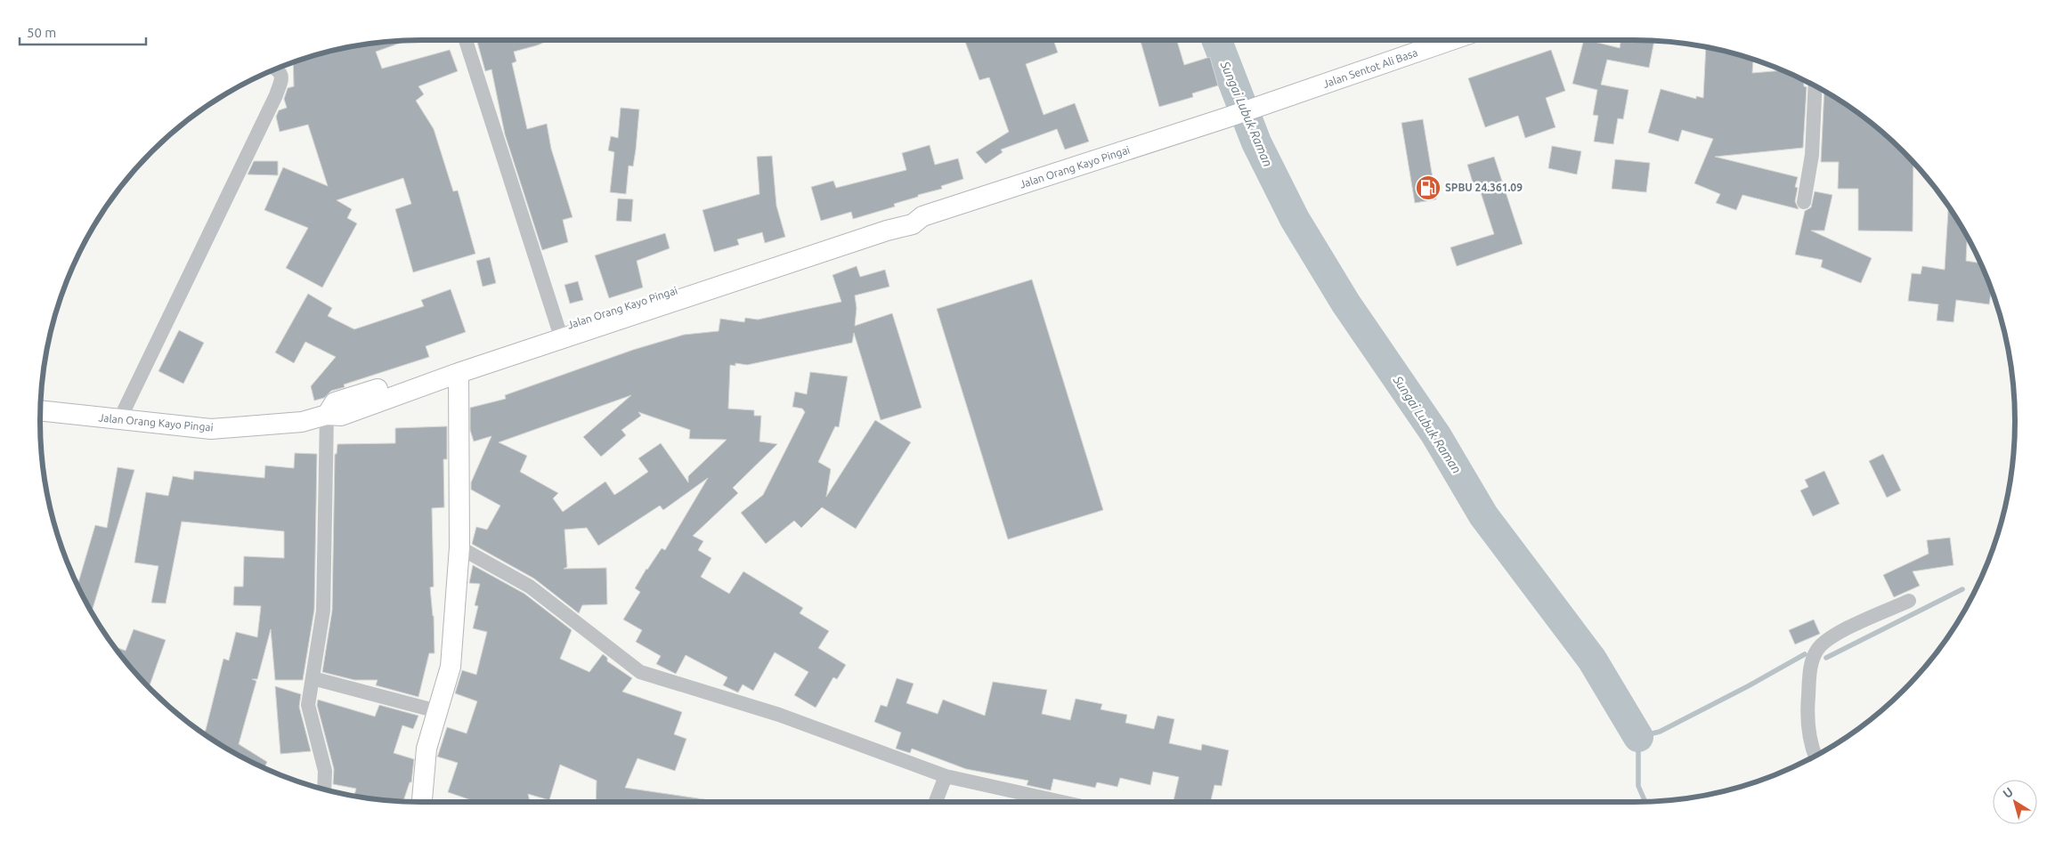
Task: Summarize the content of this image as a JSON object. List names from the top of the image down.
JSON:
{
  "streets": {
    "main road": ["Jalan Sentot Ali Basa", "Jalan Orang Kayo Pingai"]
  },
  "crossings": [
    ["Jalan Sentot Ali Basa", "Jalan Orang Kayo Pingai"]
  ],
  "water": ["Sungai Lubuk Raman"],
  "places": {
    "fuel station": ["SPBU 24.361.09"]
  },
  "scale_bar": "50 m",
  "north": "top left"
}
